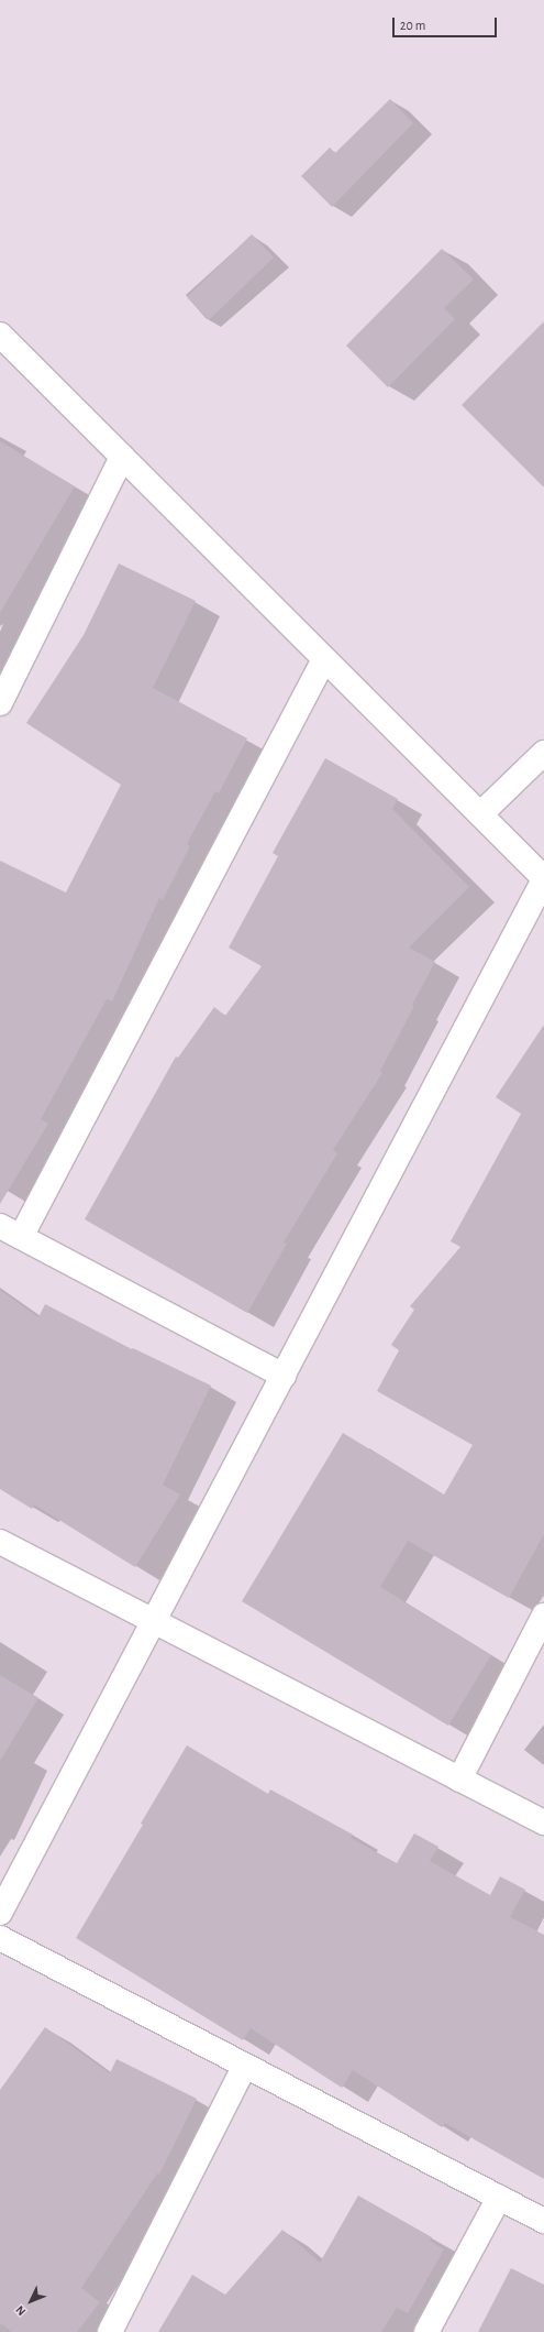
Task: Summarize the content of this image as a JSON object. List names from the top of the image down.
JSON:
{
  "scale_bar": "20 m",
  "north": "bottom left"
}
